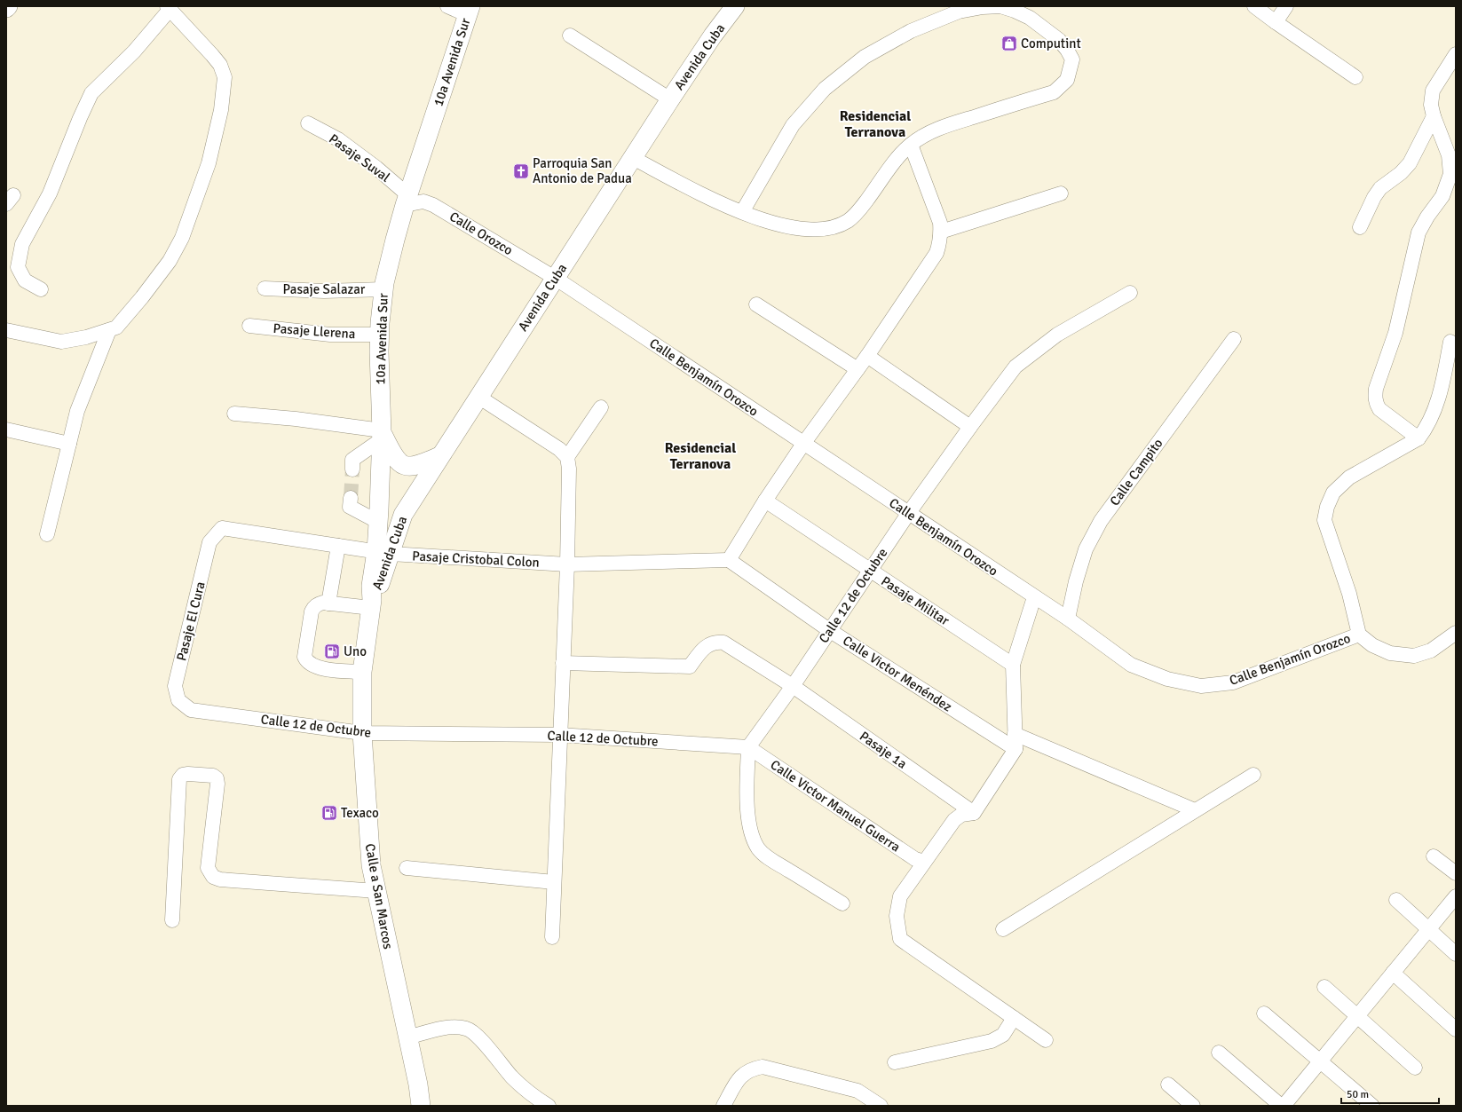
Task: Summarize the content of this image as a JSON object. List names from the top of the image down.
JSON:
{
  "streets": {
    "main road": ["Avenida Cuba", "10a Avenida Sur", "Calle a San Marcos"],
    "street": [
      "Pasaje Suval",
      "Calle Orozco",
      "Pasaje Salazar",
      "Pasaje Llerena",
      "Calle Benjamín Orozco",
      "Calle Campito",
      "Pasaje Cristobal Colon",
      "Calle 12 de Octubre",
      "Pasaje Militar",
      "Pasaje El Cura",
      "Calle Victor Menéndez",
      "Pasaje 1a",
      "Calle Victor Manuel Guerra"
    ]
  },
  "crossings": [
    ["Avenida Cuba", "10a Avenida Sur"],
    ["Avenida Cuba", "Calle Orozco"],
    ["Avenida Cuba", "Calle Benjamín Orozco"],
    ["Avenida Cuba", "Pasaje Cristobal Colon"],
    ["Avenida Cuba", "Calle a San Marcos"],
    ["10a Avenida Sur", "Pasaje Suval"],
    ["10a Avenida Sur", "Calle Orozco"],
    ["10a Avenida Sur", "Pasaje Salazar"],
    ["10a Avenida Sur", "Pasaje Llerena"],
    ["10a Avenida Sur", "Pasaje Cristobal Colon"],
    ["Pasaje Suval", "Calle Orozco"],
    ["Calle Orozco", "Calle Benjamín Orozco"],
    ["Calle Benjamín Orozco", "Calle Campito"],
    ["Calle Benjamín Orozco", "Calle 12 de Octubre"],
    ["Pasaje Cristobal Colon", "Pasaje El Cura"],
    ["Pasaje Cristobal Colon", "Calle Victor Menéndez"],
    ["Calle 12 de Octubre", "Pasaje Militar"],
    ["Calle 12 de Octubre", "Pasaje El Cura"],
    ["Calle 12 de Octubre", "Calle Victor Menéndez"],
    ["Calle 12 de Octubre", "Pasaje 1a"],
    ["Calle 12 de Octubre", "Calle Victor Manuel Guerra"],
    ["Calle 12 de Octubre", "Calle a San Marcos"]
  ],
  "districts": ["Residencial Terranova", "Residencial Terranova"],
  "places": {
    "shop": ["Computint"],
    "church": ["Parroquia San Antonio de Padua"],
    "fuel station": ["Uno", "Texaco"]
  },
  "scale_bar": "50 m"
}
